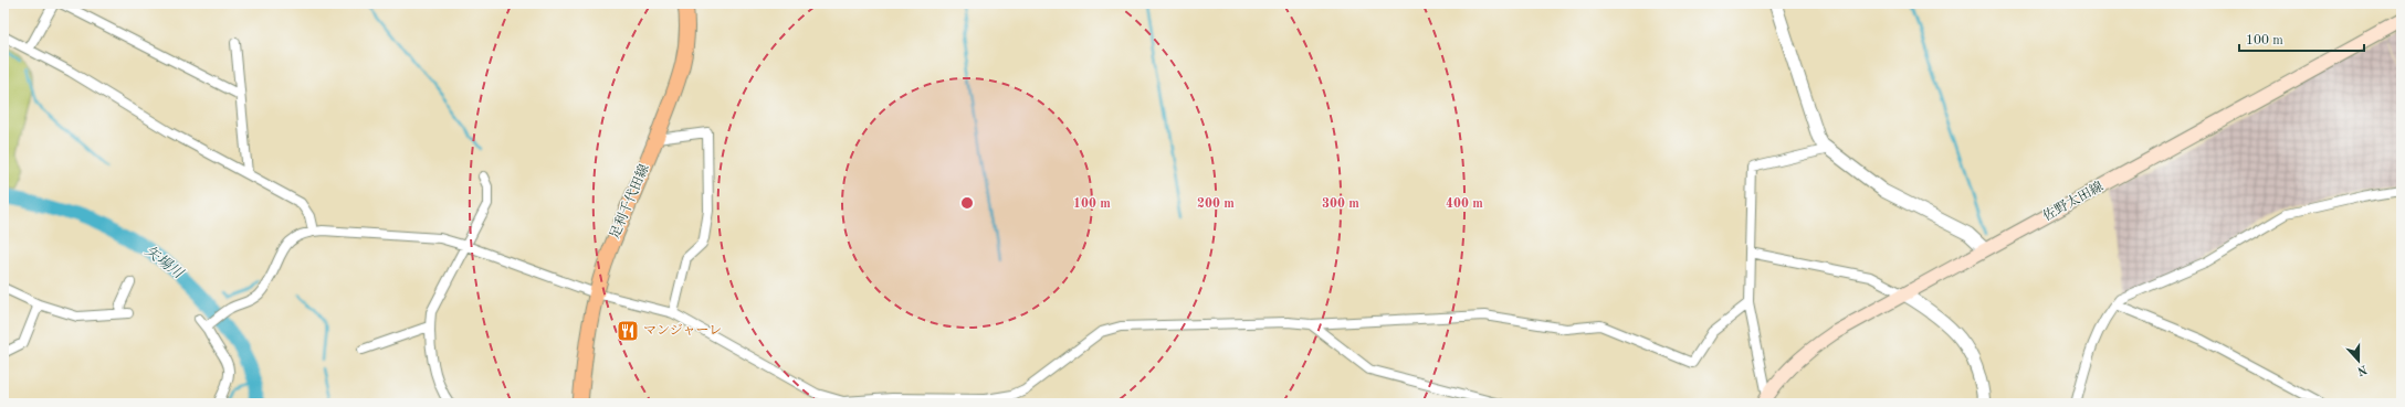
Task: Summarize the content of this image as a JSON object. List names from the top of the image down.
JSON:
{
  "streets": {
    "main road": ["足利千代田線", "佐野太田線"]
  },
  "water": ["矢場川"],
  "places": {
    "restaurant": ["マンジャーレ"]
  },
  "scale_bar": "100 m",
  "north": "bottom",
  "rings": [
    "100 m",
    "200 m",
    "300 m",
    "400 m"
  ]
}
